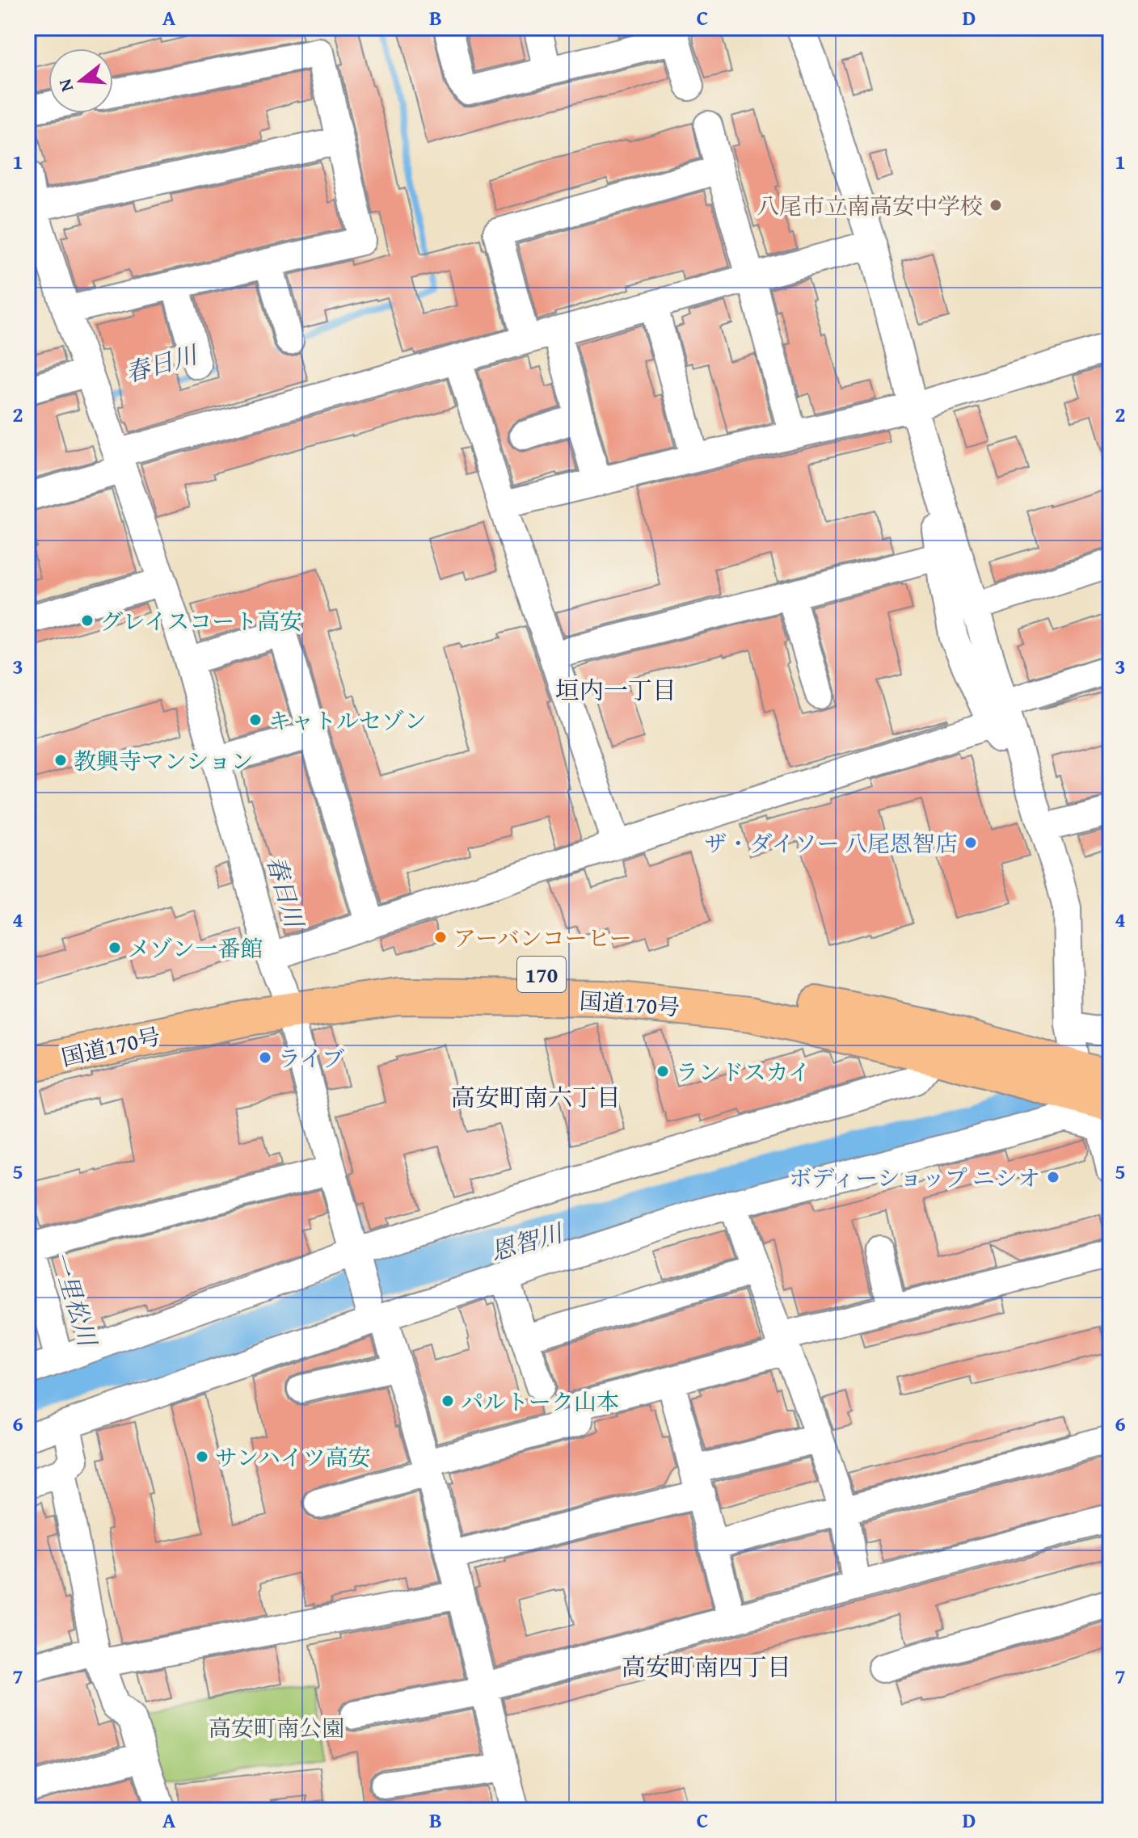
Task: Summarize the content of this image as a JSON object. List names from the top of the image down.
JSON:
{
  "streets": {
    "highway": ["170", "国道170号"]
  },
  "districts": ["垣内一丁目", "高安町南六丁目", "高安町南四丁目"],
  "water": ["春日川", "恩智川", "一里松川"],
  "parks": ["高安町南公園"],
  "places": [
    "八尾市立南高安中学校",
    "グレイスコート高安",
    "キャトルセゾン",
    "教興寺マンション",
    "ザ・ダイソー 八尾恩智店",
    "アーバンコーヒー",
    "メゾン一番館",
    "ライブ",
    "ランドスカイ",
    "ボディーショップ ニシオ",
    "パルトーク山本",
    "サンハイツ高安"
  ],
  "north": "left",
  "grid": {
    "columns": [
      "A",
      "B",
      "C",
      "D"
    ],
    "rows": [
      "1",
      "2",
      "3",
      "4",
      "5",
      "6",
      "7"
    ]
  }
}
